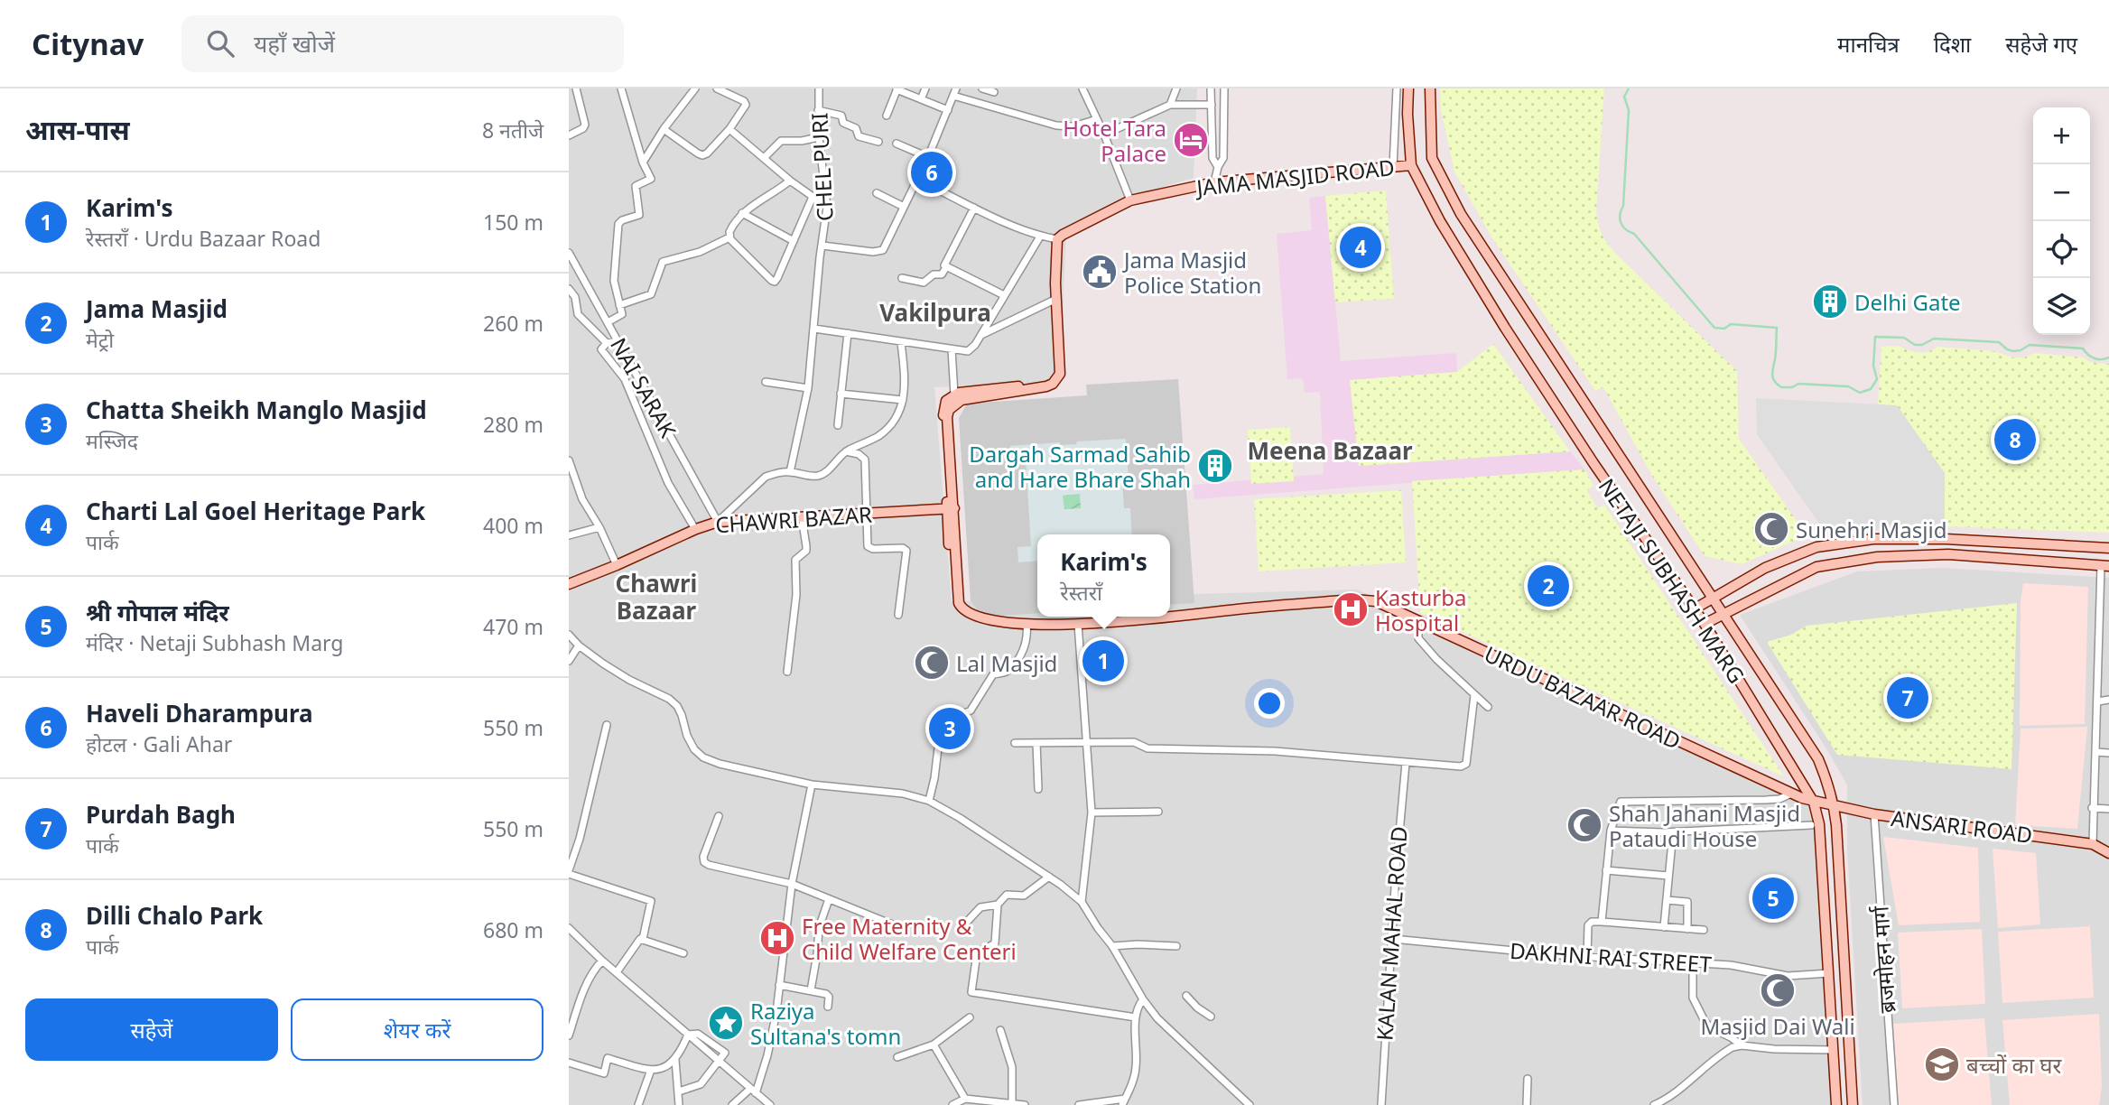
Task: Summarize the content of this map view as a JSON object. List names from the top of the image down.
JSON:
{
  "streets": {
    "main road": [
      "JAMA MASJID ROAD",
      "CHAWRI BAZAR",
      "NETAJI SUBHASH MARG",
      "URDU BAZAAR ROAD",
      "ANSARI ROAD"
    ],
    "street": [
      "CHEL PURI",
      "NAI SARAK",
      "KALAN MAHAL ROAD",
      "DAKHNI RAI STREET",
      "ब्रजमोहन मार्ग"
    ]
  },
  "crossings": [
    ["JAMA MASJID ROAD", "NETAJI SUBHASH MARG"],
    ["NAI SARAK", "CHAWRI BAZAR"],
    ["CHAWRI BAZAR", "URDU BAZAAR ROAD"],
    ["NETAJI SUBHASH MARG", "URDU BAZAAR ROAD"],
    ["NETAJI SUBHASH MARG", "ANSARI ROAD"],
    ["NETAJI SUBHASH MARG", "DAKHNI RAI STREET"],
    ["URDU BAZAAR ROAD", "ANSARI ROAD"],
    ["ANSARI ROAD", "ब्रजमोहन मार्ग"],
    ["KALAN MAHAL ROAD", "DAKHNI RAI STREET"]
  ],
  "districts": ["Vakilpura", "Meena Bazaar", "Chawri Bazaar"],
  "places": {
    "hotel": ["Hotel Tara Palace"],
    "public building": ["Jama Masjid Police Station"],
    "building": ["Delhi Gate", "Dargah Sarmad Sahib and Hare Bhare Shah"],
    "mosque": [
      "Sunehri Masjid",
      "Lal Masjid",
      "Shah Jahani Masjid Pataudi House",
      "Masjid Dai Wali"
    ],
    "hospital": ["Kasturba Hospital", "Free Maternity & Child Welfare Centeri"],
    "place": ["Raziya Sultana's tomn"],
    "school or university": ["बच्चों का घर"]
  },
  "page": {
    "header": "Citynav",
    "search": "यहाँ खोजें",
    "nav": ["मानचित्र", "दिशा", "सहेजे गए"],
    "heading": ["आस-पास", "8 नतीजे"],
    "map_buttons": ["+", "−"],
    "pins": [
      "6",
      "4",
      "8",
      "2",
      "1",
      "7",
      "3",
      "5"
    ],
    "list": [
      {
        "mark": "1",
        "name": "Karim's",
        "note": "रेस्तराँ · Urdu Bazaar Road",
        "value": "150 m"
      },
      {
        "mark": "2",
        "name": "Jama Masjid",
        "note": "मेट्रो",
        "value": "260 m"
      },
      {
        "mark": "3",
        "name": "Chatta Sheikh Manglo Masjid",
        "note": "मस्जिद",
        "value": "280 m"
      },
      {
        "mark": "4",
        "name": "Charti Lal Goel Heritage Park",
        "note": "पार्क",
        "value": "400 m"
      },
      {
        "mark": "5",
        "name": "श्री गोपाल मंदिर",
        "note": "मंदिर · Netaji Subhash Marg",
        "value": "470 m"
      },
      {
        "mark": "6",
        "name": "Haveli Dharampura",
        "note": "होटल · Gali Ahar",
        "value": "550 m"
      },
      {
        "mark": "7",
        "name": "Purdah Bagh",
        "note": "पार्क",
        "value": "550 m"
      },
      {
        "mark": "8",
        "name": "Dilli Chalo Park",
        "note": "पार्क",
        "value": "680 m"
      }
    ],
    "popup": ["Karim's", "रेस्तराँ"],
    "buttons": ["सहेजें", "शेयर करें"]
  }
}
